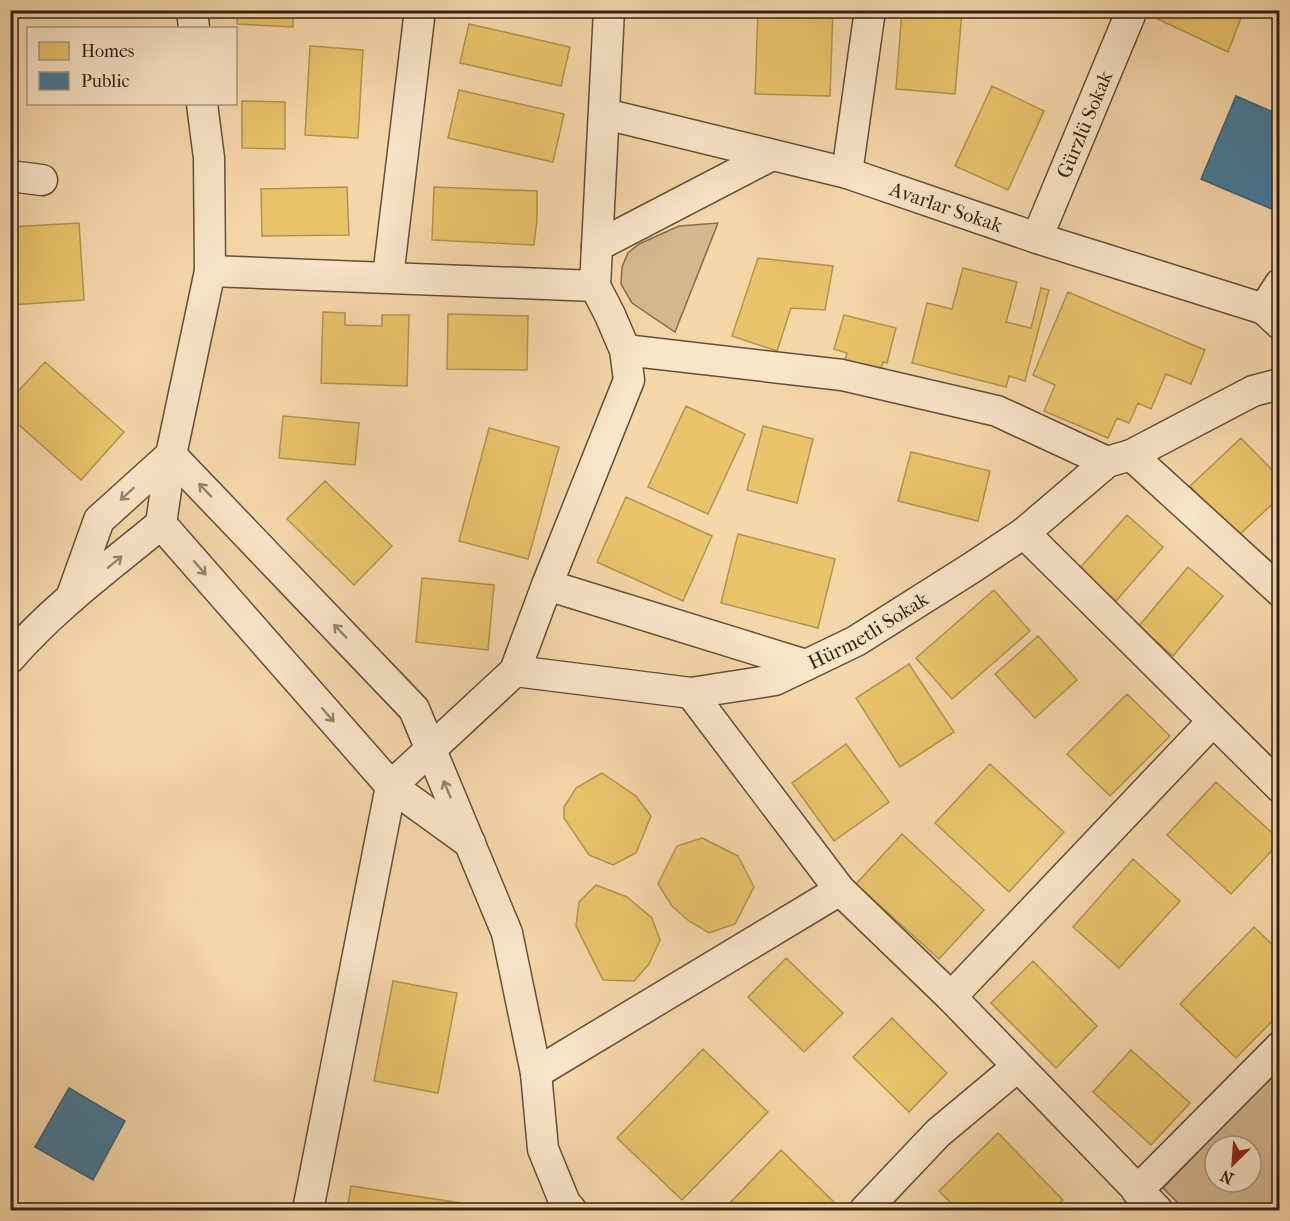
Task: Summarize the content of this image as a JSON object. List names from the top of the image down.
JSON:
{
  "streets": {
    "street": ["Gürzlü Sokak", "Avarlar Sokak", "Hürmetli Sokak"]
  },
  "crossings": [
    ["Gürzlü Sokak", "Avarlar Sokak"]
  ],
  "legend": ["Homes", "Public"],
  "north": "bottom left"
}
